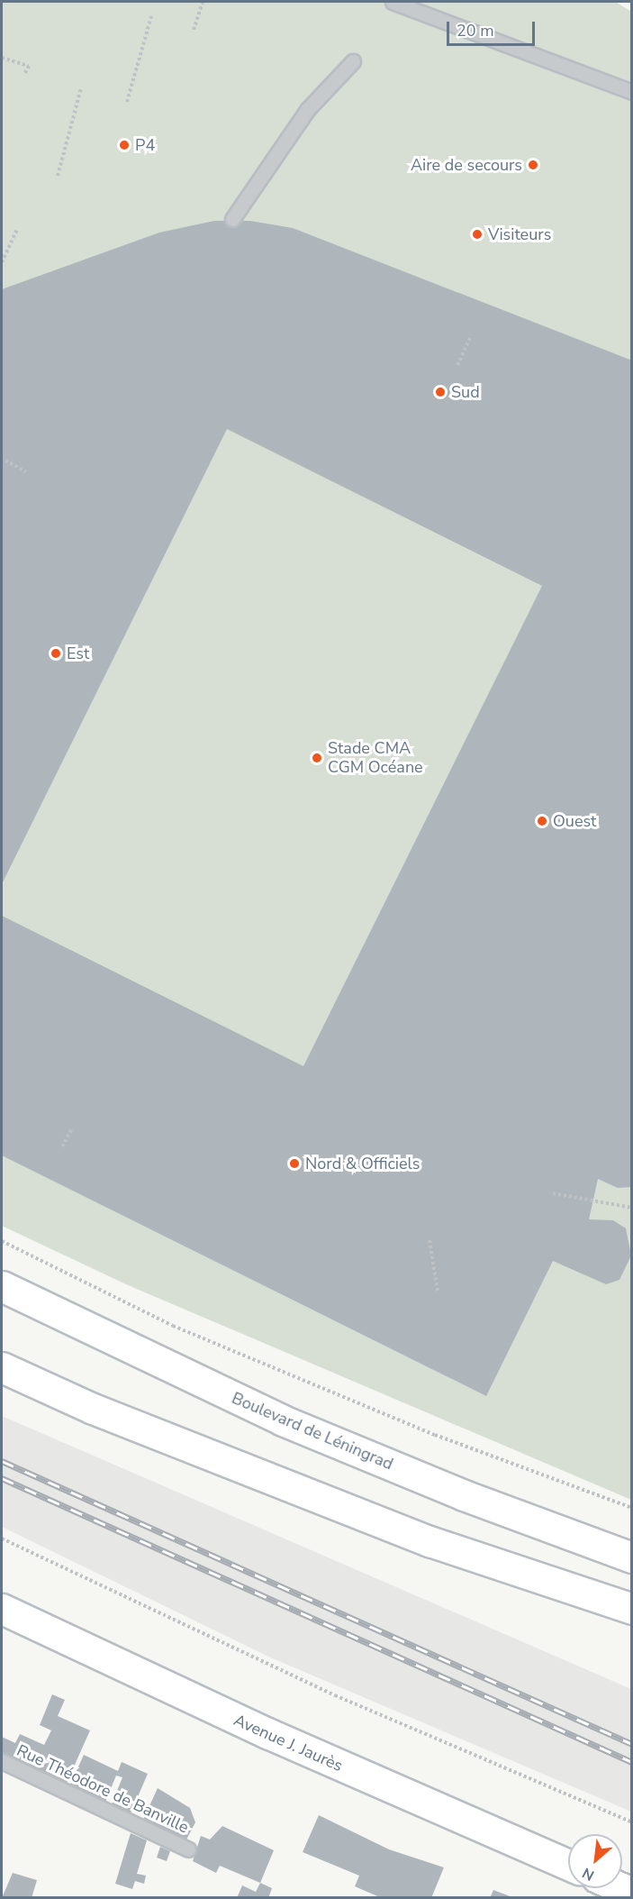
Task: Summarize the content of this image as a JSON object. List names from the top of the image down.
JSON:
{
  "streets": {
    "main road": ["Boulevard de Léningrad", "Avenue J. Jaurès"],
    "lane": ["Rue Théodore de Banville"]
  },
  "places": [
    "P4",
    "Aire de secours",
    "Visiteurs",
    "Sud",
    "Est",
    "Stade CMA CGM Océane",
    "Ouest",
    "Nord & Officiels"
  ],
  "scale_bar": "20 m",
  "north": "bottom left"
}
